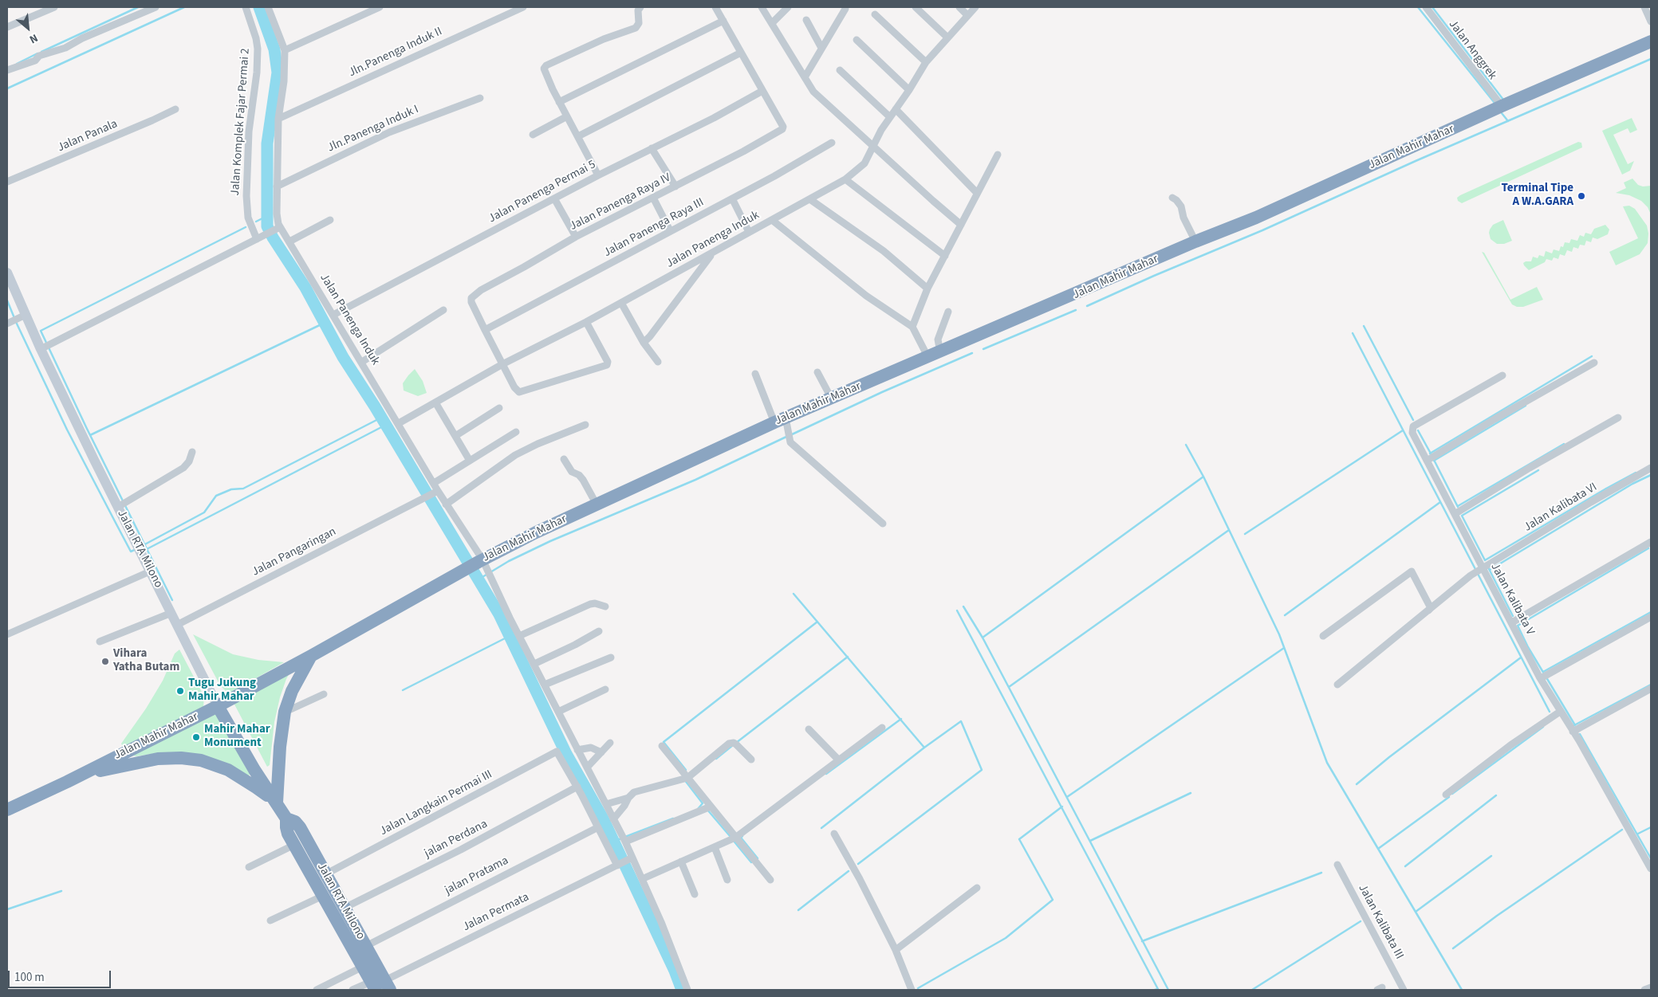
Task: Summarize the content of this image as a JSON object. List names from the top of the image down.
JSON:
{
  "streets": {
    "highway": ["Jalan Mahir Mahar", "Jalan RTA Milono"],
    "street": [
      "Jalan Anggrek",
      "Jln.Panenga Induk II",
      "Jalan Komplek Fajar Permai 2",
      "Jln.Panenga Induk I",
      "Jalan Panala",
      "Jalan Panenga Permai 5",
      "Jalan Panenga Raya IV",
      "Jalan Panenga Raya III",
      "Jalan Panenga Induk",
      "Jalan Kalibata VI",
      "Jalan Pangaringan",
      "Jalan Kalibata V",
      "Jalan Langkain Permai III",
      "jalan Perdana",
      "jalan Pratama",
      "Jalan Permata",
      "Jalan Kalibata III"
    ]
  },
  "crossings": [
    ["Jalan Anggrek", "Jalan Mahir Mahar"],
    ["Jalan Mahir Mahar", "Jalan Panenga Induk"],
    ["Jalan Mahir Mahar", "Jalan RTA Milono"],
    ["Jalan Panenga Permai 5", "Jalan Panenga Raya IV"],
    ["Jalan Panenga Permai 5", "Jalan Panenga Induk"],
    ["Jalan Panenga Raya IV", "Jalan Panenga Raya III"],
    ["Jalan Panenga Induk", "Jalan Pangaringan"],
    ["Jalan Panenga Induk", "Jalan Permata"],
    ["Jalan Kalibata VI", "Jalan Kalibata V"],
    ["Jalan RTA Milono", "Jalan Pangaringan"],
    ["Jalan RTA Milono", "Jalan Langkain Permai III"],
    ["Jalan RTA Milono", "jalan Perdana"],
    ["Jalan RTA Milono", "jalan Pratama"],
    ["Jalan RTA Milono", "Jalan Permata"],
    ["Jalan Langkain Permai III", "jalan Perdana"]
  ],
  "places": [
    "Terminal Tipe A W.A.GARA",
    "Vihara Yatha Butam",
    "Tugu Jukung Mahir Mahar",
    "Mahir Mahar Monument"
  ],
  "scale_bar": "100 m",
  "north": "bottom right"
}
